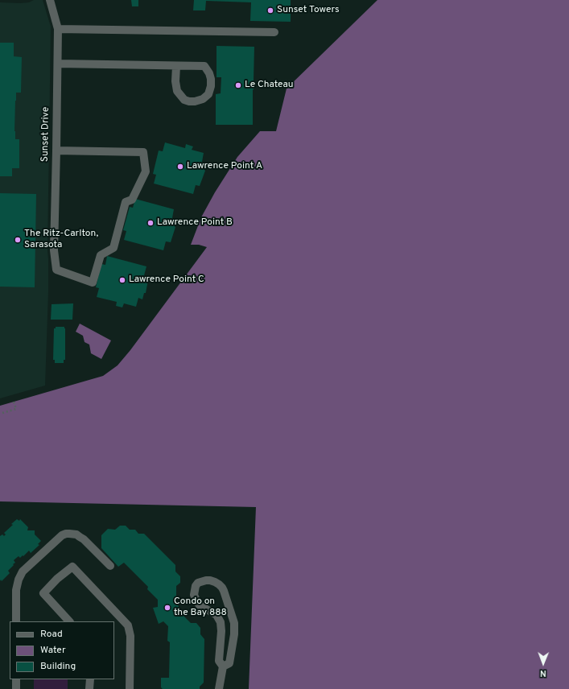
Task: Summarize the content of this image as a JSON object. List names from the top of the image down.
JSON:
{
  "streets": {
    "street": ["Sunset Drive"]
  },
  "places": [
    "Sunset Towers",
    "Le Chateau",
    "Lawrence Point A",
    "Lawrence Point B",
    "The Ritz-Carlton, Sarasota",
    "Lawrence Point C",
    "Condo on the Bay 888"
  ],
  "legend": ["Road", "Water", "Building"],
  "north": "bottom"
}
